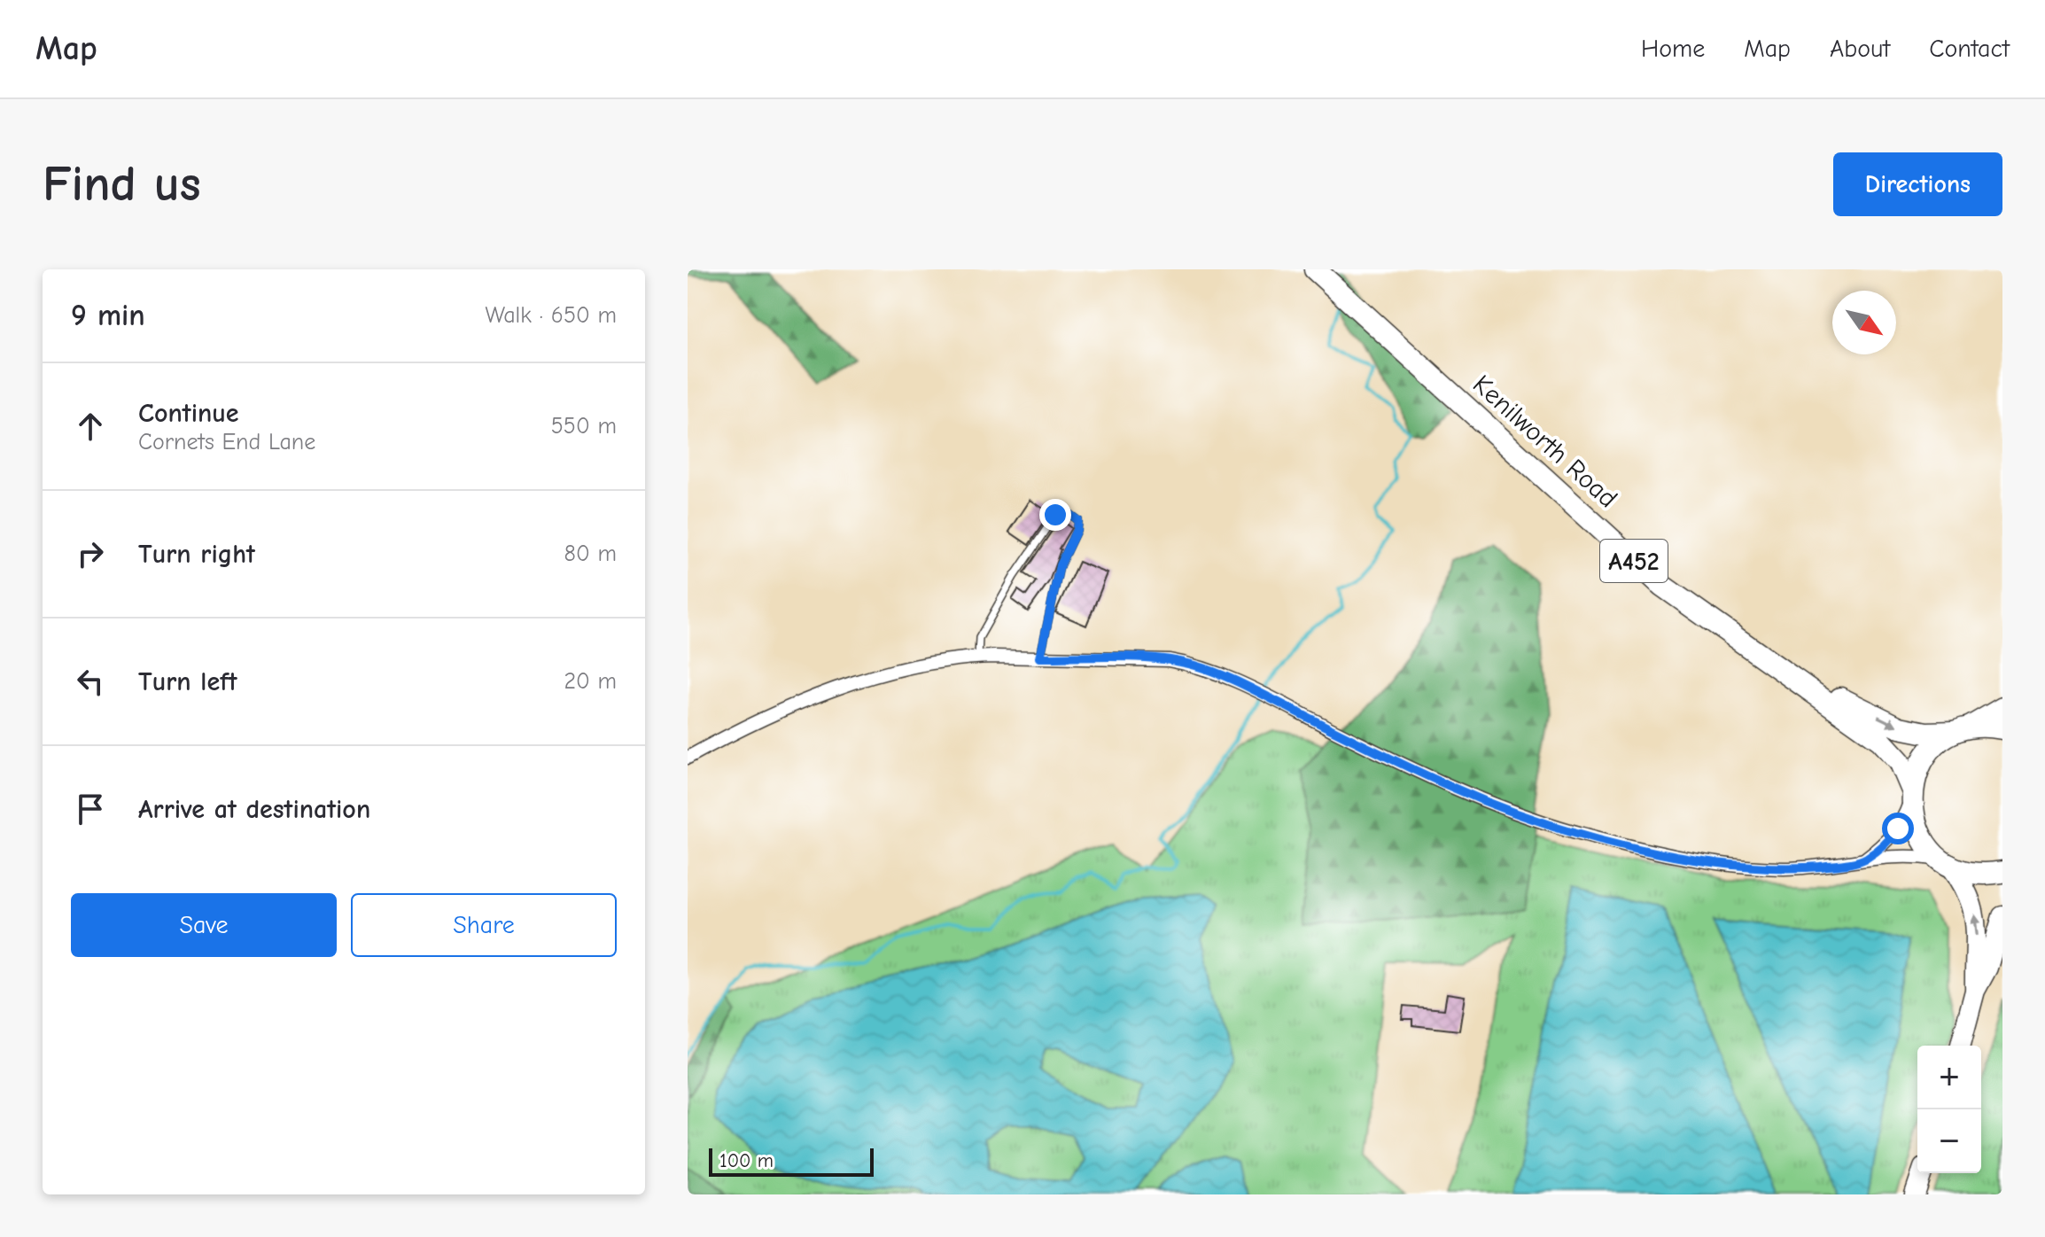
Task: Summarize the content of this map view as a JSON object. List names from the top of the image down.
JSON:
{
  "streets": {
    "highway": ["Kenilworth Road", "A452"]
  },
  "scale_bar": "100 m",
  "north": "bottom right",
  "page": {
    "header": "Map",
    "nav": [
      "Home",
      "Map",
      "About",
      "Contact"
    ],
    "buttons": [
      "Directions",
      ["Save", "Share"]
    ],
    "title": "Find us",
    "heading": ["9 min", "Walk · 650 m"],
    "list": [
      ["Continue", "Cornets End Lane", "550 m"],
      ["Turn right", "80 m"],
      ["Turn left", "20 m"],
      "Arrive at destination"
    ],
    "map_buttons": ["+", "−"],
    "scale": "100 m"
  }
}
